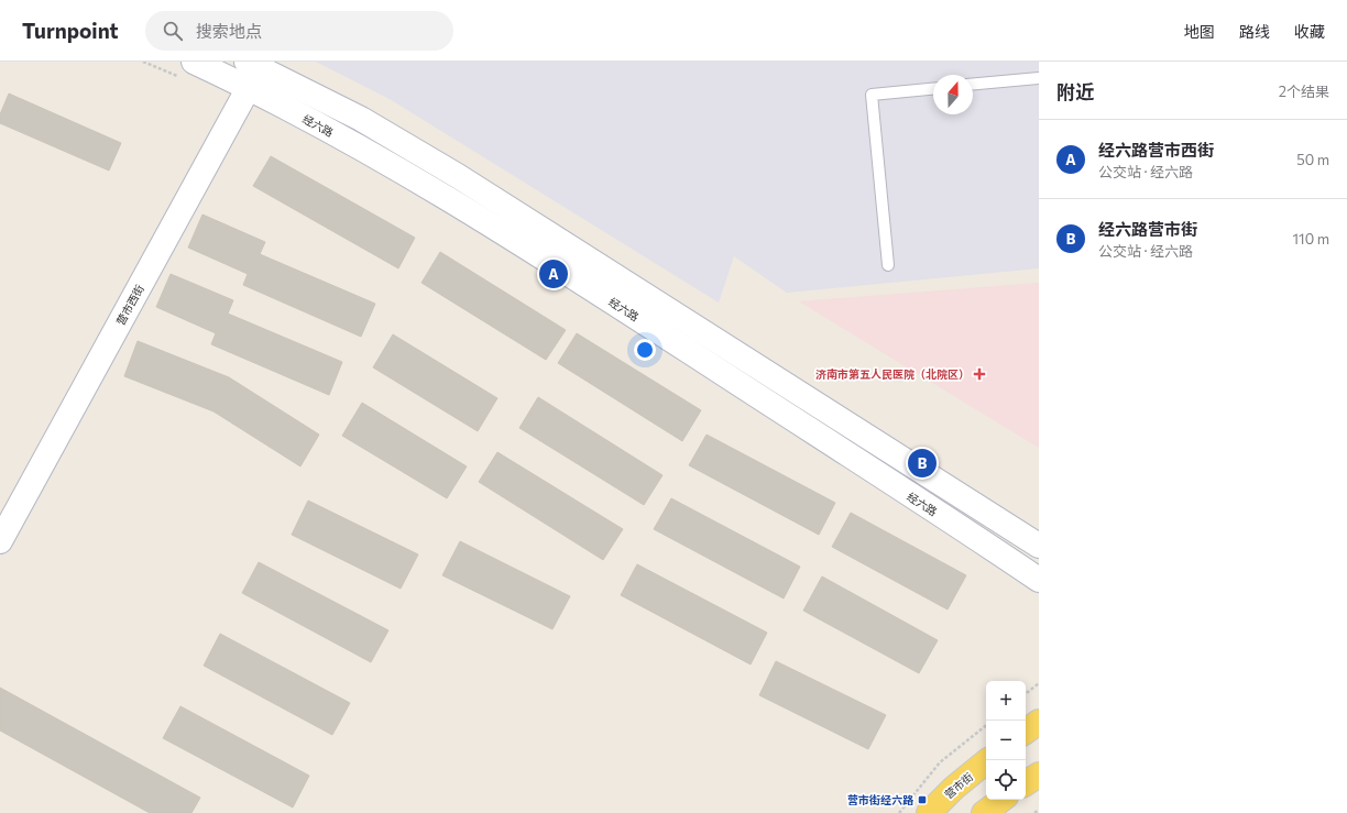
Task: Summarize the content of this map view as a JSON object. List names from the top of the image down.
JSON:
{
  "streets": {
    "main road": ["经六路", "营市西街", "营市街"]
  },
  "crossings": [
    ["经六路", "营市西街"]
  ],
  "places": {
    "health": ["济南市第五人民医院（北院区）"],
    "transit": ["营市街经六路"]
  },
  "north": "top",
  "page": {
    "header": "Turnpoint",
    "search": "搜索地点",
    "nav": ["地图", "路线", "收藏"],
    "heading": ["附近", "2个结果"],
    "list": [
      {
        "mark": "A",
        "name": "经六路营市西街",
        "note": "公交站 · 经六路",
        "value": "50 m"
      },
      {
        "mark": "B",
        "name": "经六路营市街",
        "note": "公交站 · 经六路",
        "value": "110 m"
      }
    ],
    "pins": ["A", "B"],
    "map_buttons": ["+", "−"]
  }
}
